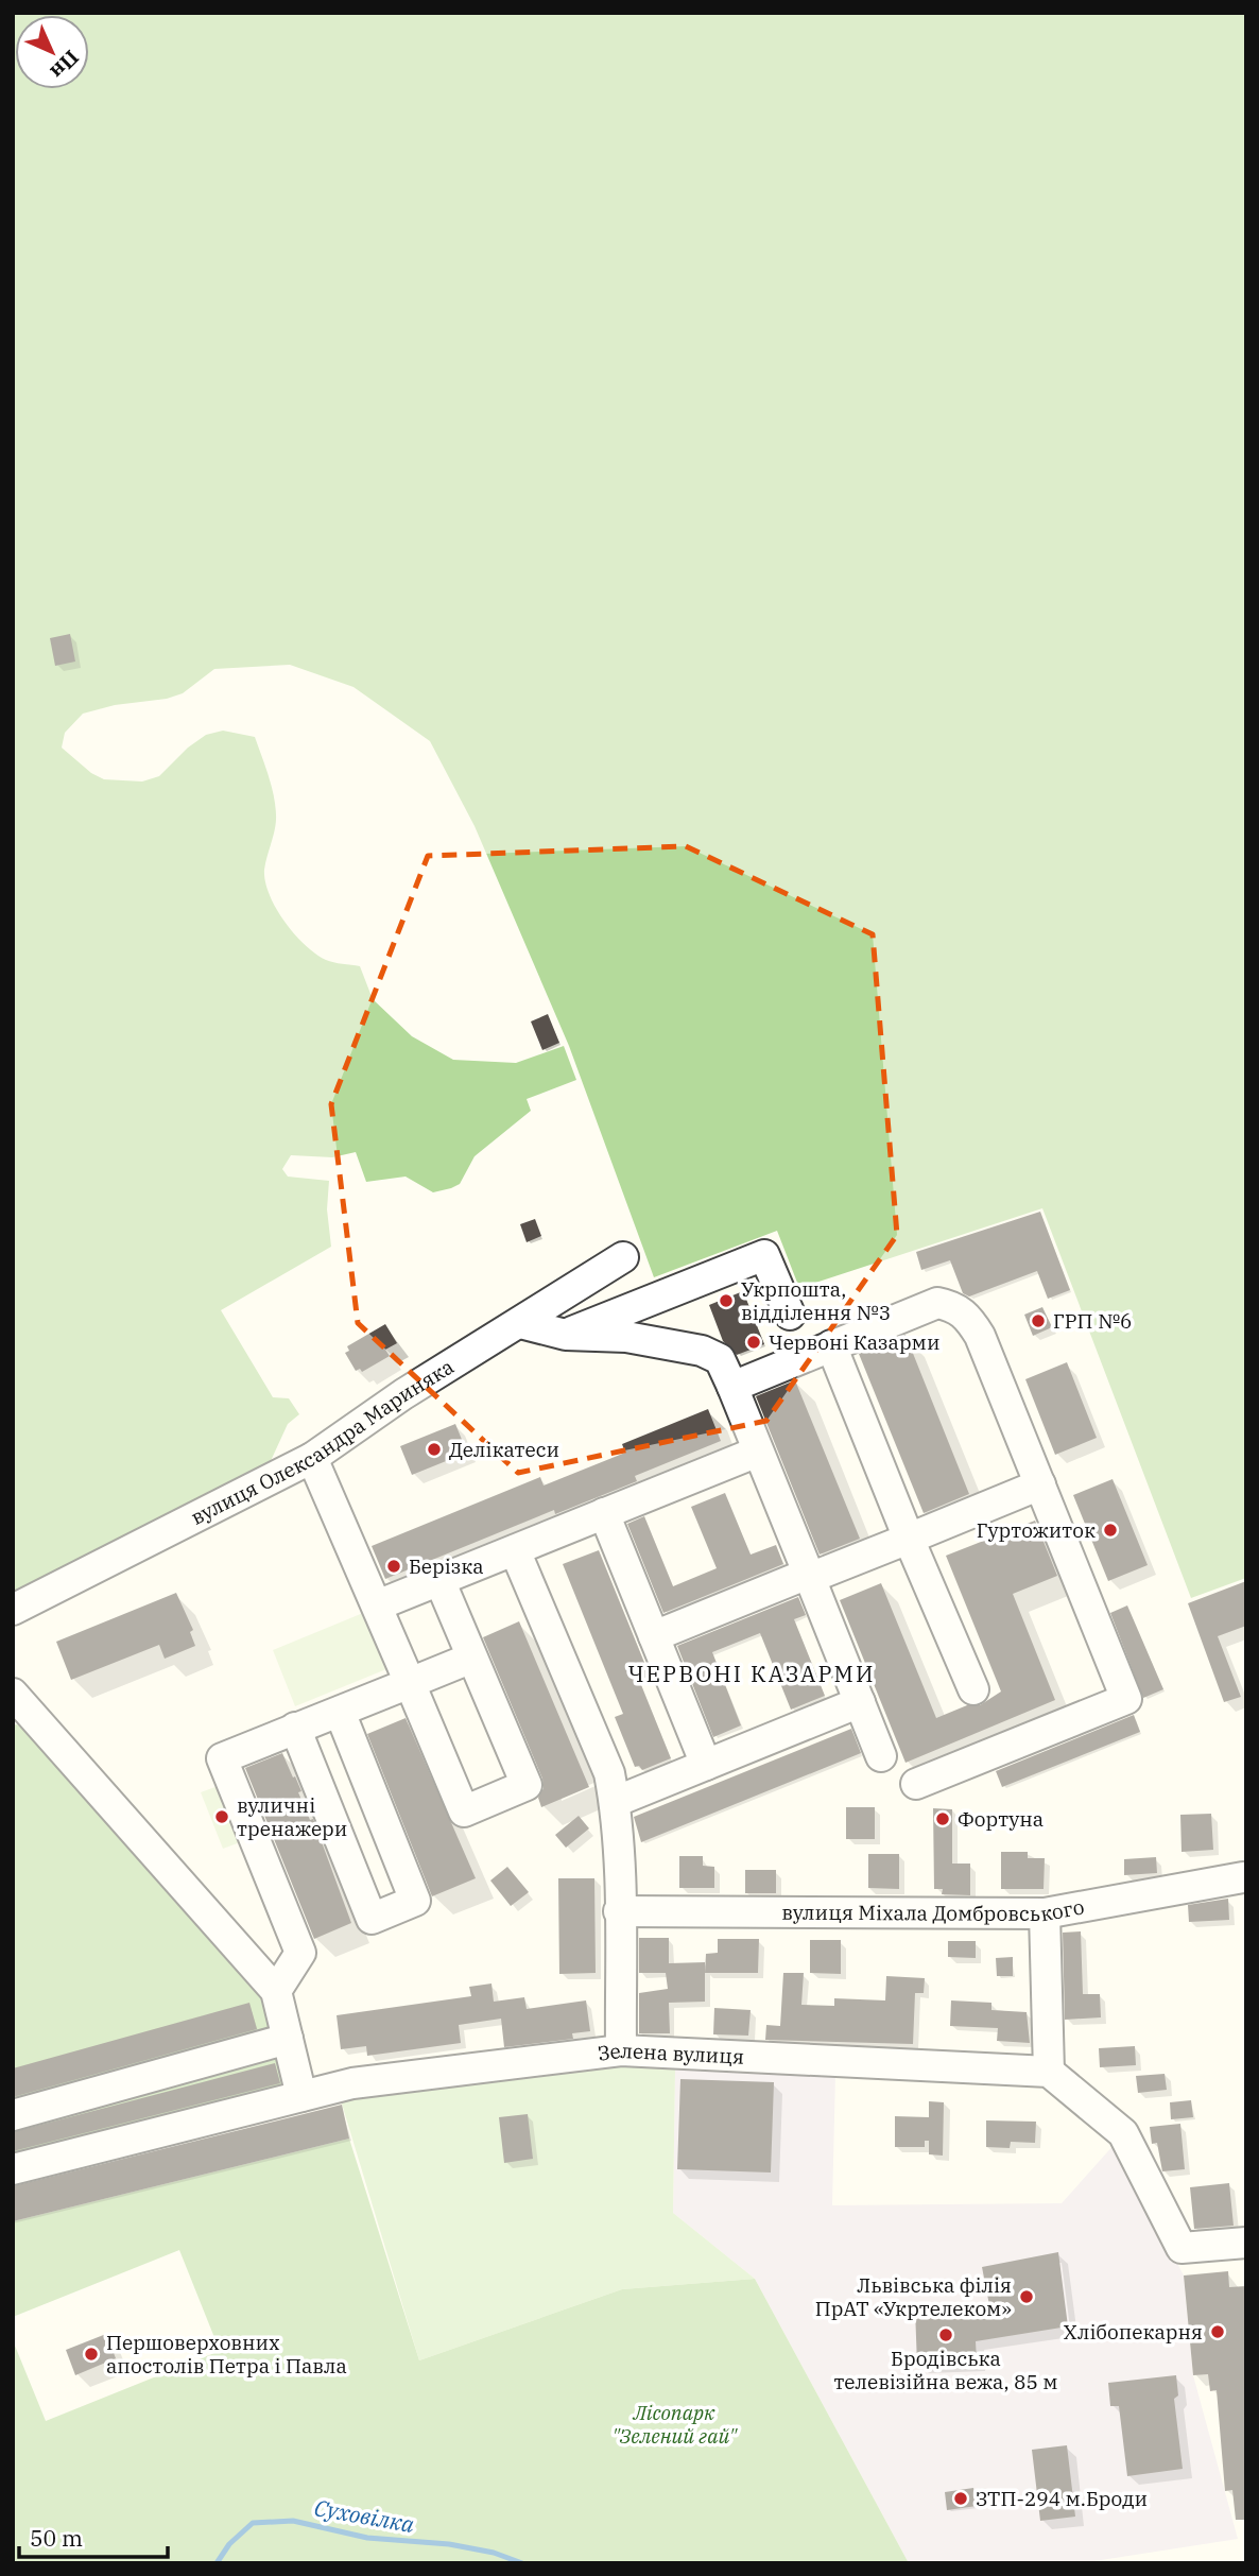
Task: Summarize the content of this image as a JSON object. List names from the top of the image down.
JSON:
{
  "streets": {
    "street": ["вулиця Олександра Мариняка", "вулиця Міхала Домбровського", "Зелена вулиця"]
  },
  "districts": ["ЧЕРВОНІ КАЗАРМИ"],
  "water": ["Суховілка"],
  "parks": ["Лісопарк \"Зелений гай\""],
  "places": [
    "Укрпошта, відділення №3",
    "ГРП №6",
    "Червоні Казарми",
    "Делікатеси",
    "Гуртожиток",
    "Берізка",
    "вуличні тренажери",
    "Фортуна",
    "Львівська філія ПрАТ «Укртелеком»",
    "Хлібопекарня",
    "Бродівська телевізійна вежа, 85 м",
    "Першоверховних апостолів Петра і Павла",
    "ЗТП-294 м.Броди"
  ],
  "scale_bar": "50 m",
  "north": "bottom right"
}
